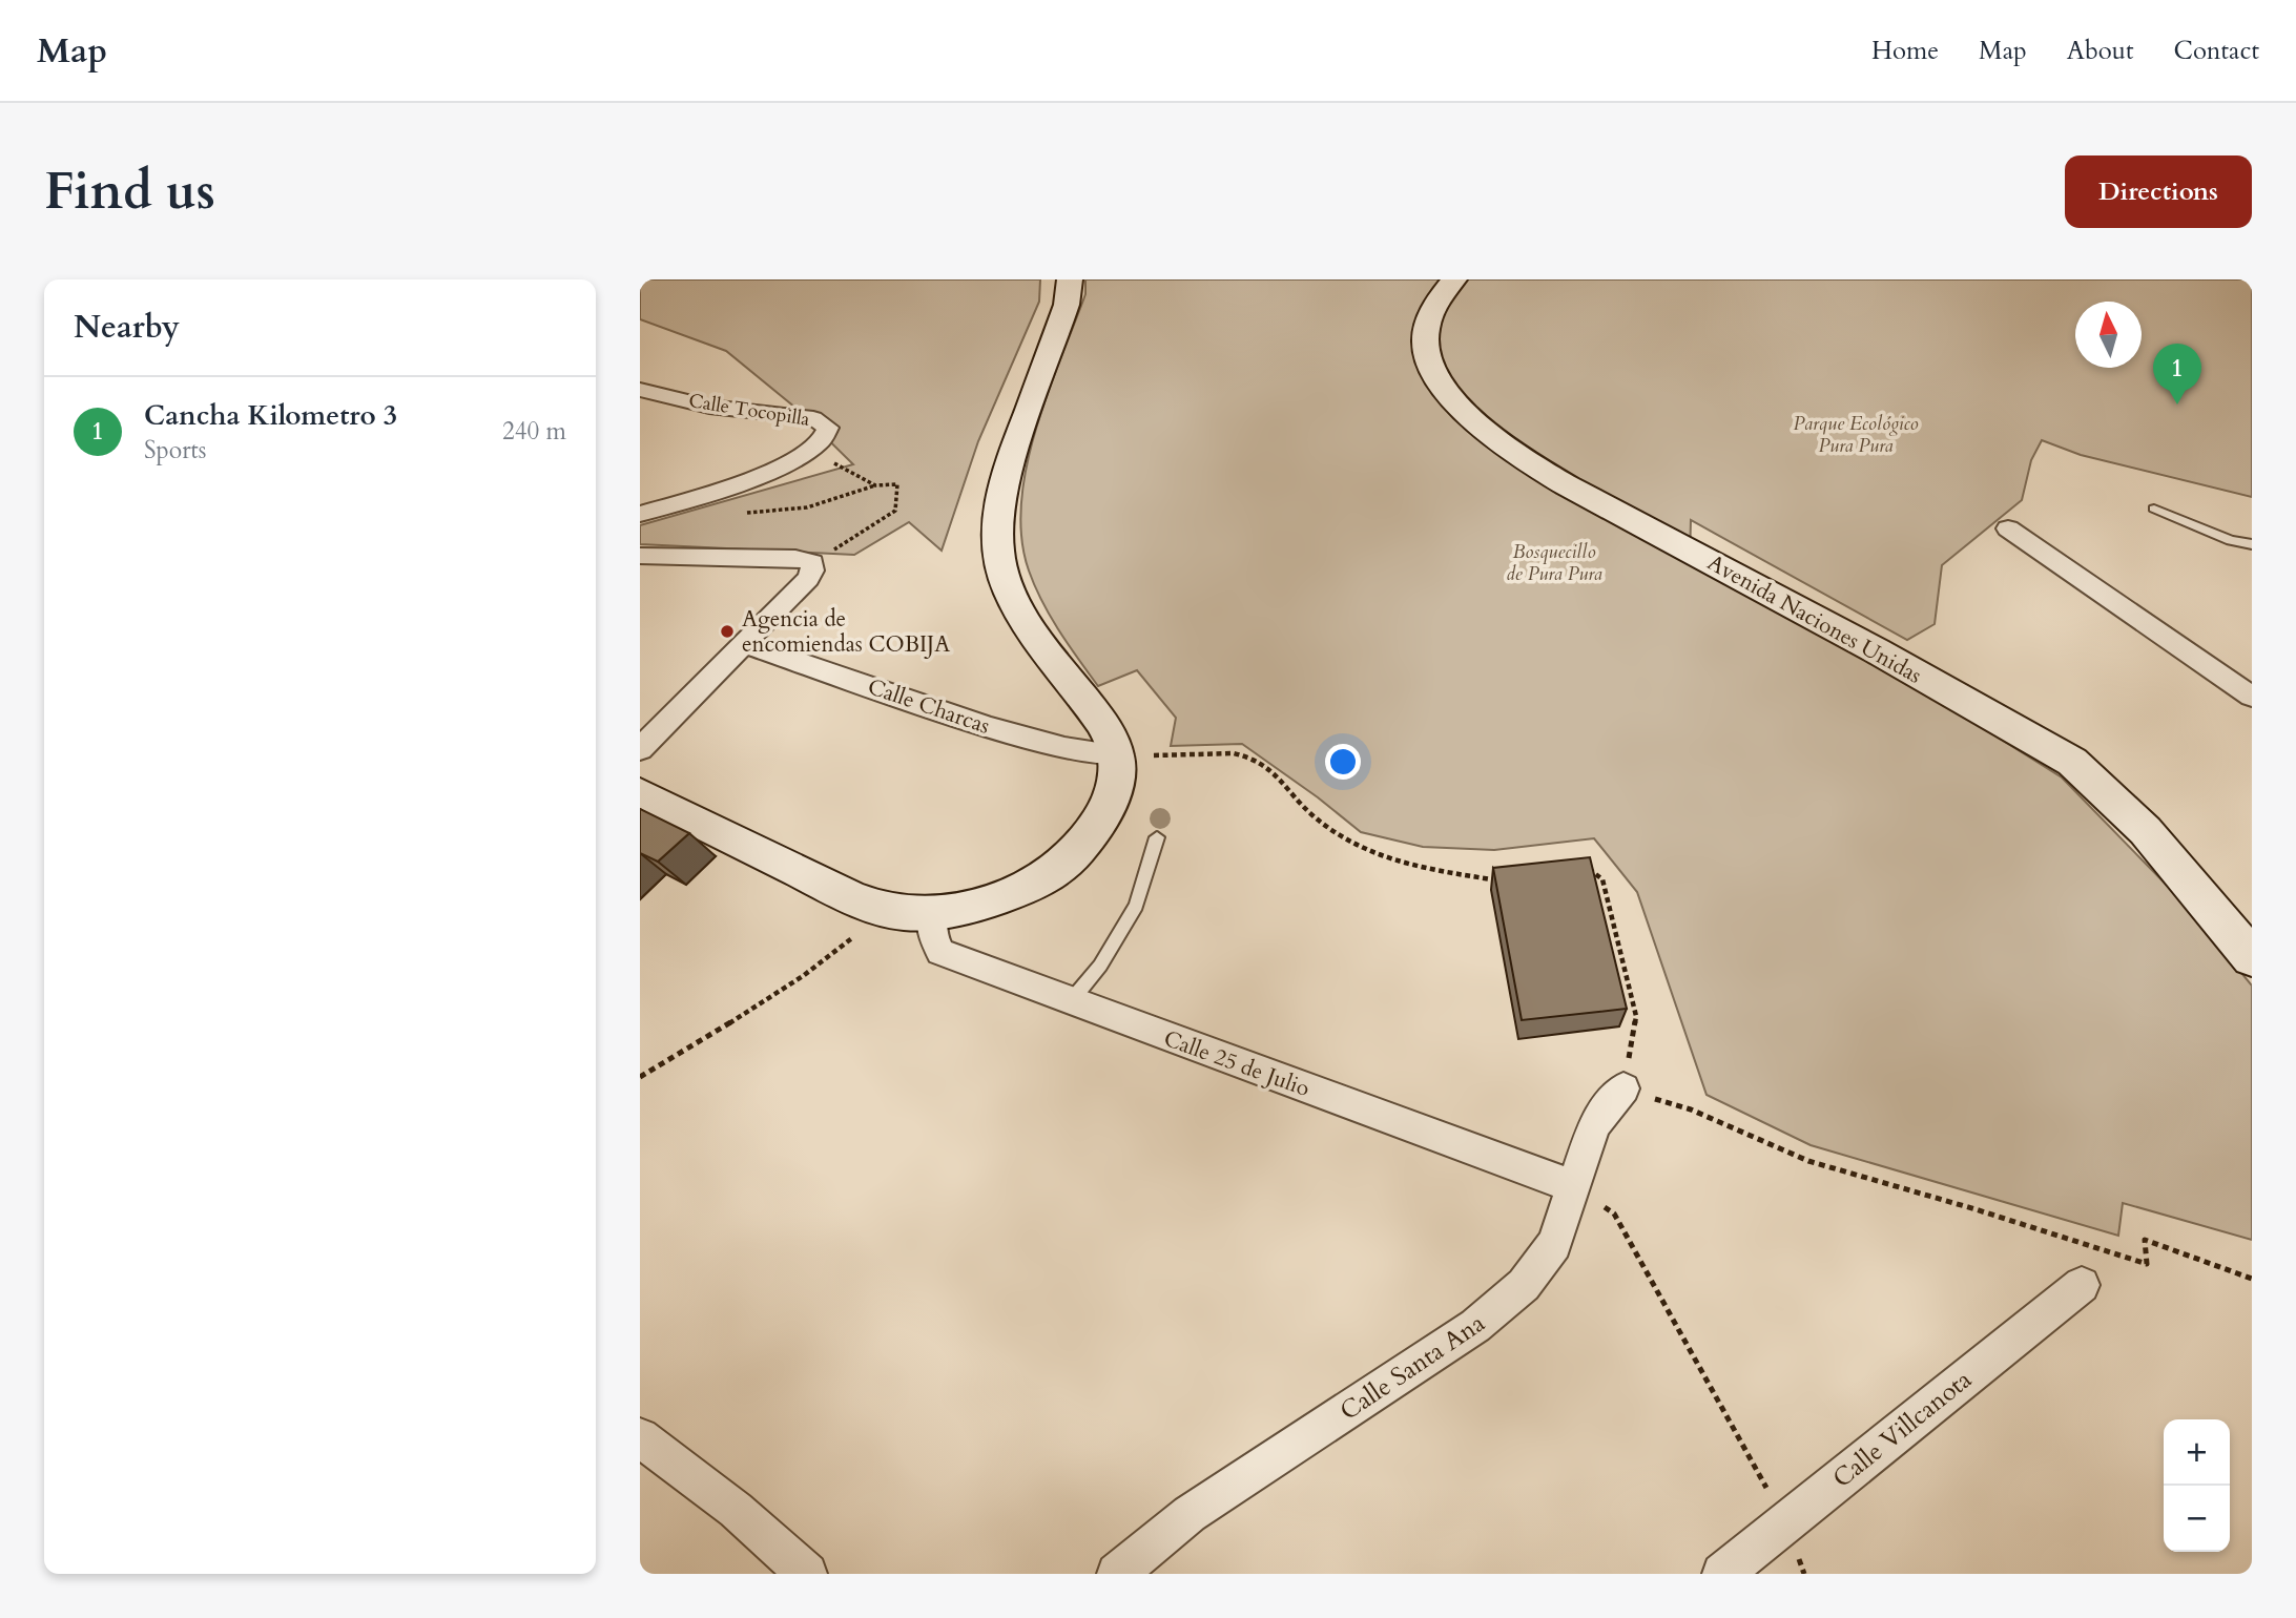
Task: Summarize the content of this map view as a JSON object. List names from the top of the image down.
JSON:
{
  "streets": {
    "street": [
      "Calle Tocopilla",
      "Avenida Naciones Unidas",
      "Calle Charcas",
      "Calle 25 de Julio",
      "Calle Santa Ana",
      "Calle Villcanota"
    ]
  },
  "crossings": [
    ["Calle 25 de Julio", "Calle Santa Ana"]
  ],
  "parks": ["Parque Ecológico Pura Pura", "Bosquecillo de Pura Pura"],
  "places": ["Agencia de encomiendas COBIJA"],
  "north": "top",
  "page": {
    "header": "Map",
    "nav": [
      "Home",
      "Map",
      "About",
      "Contact"
    ],
    "buttons": "Directions",
    "title": "Find us",
    "heading": "Nearby",
    "pins": "1",
    "list": [
      {
        "mark": "1",
        "name": "Cancha Kilometro 3",
        "note": "Sports",
        "value": "240 m"
      }
    ],
    "map_buttons": ["+", "−"]
  }
}
